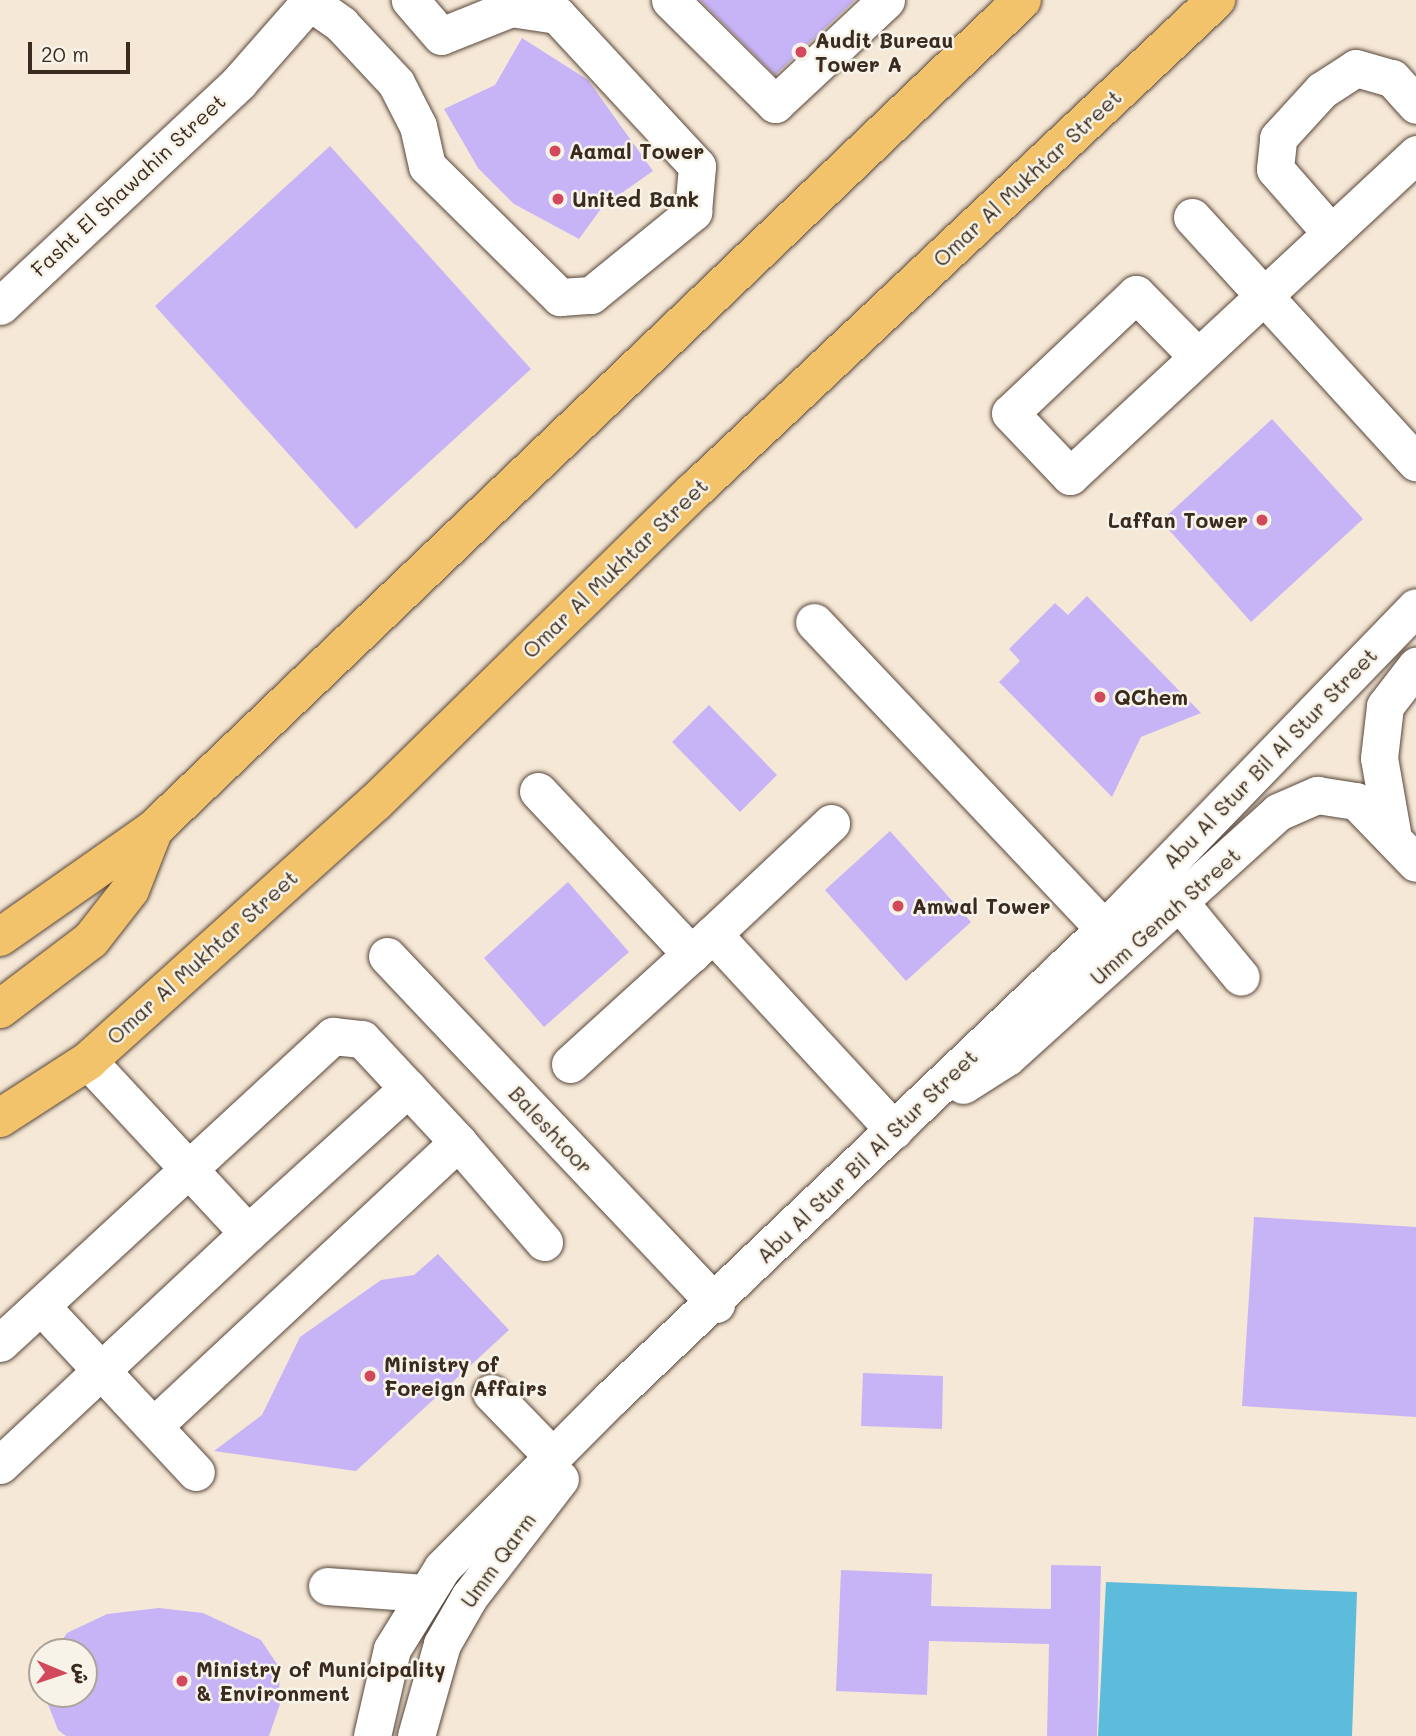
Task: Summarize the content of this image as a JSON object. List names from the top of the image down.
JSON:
{
  "streets": {
    "main road": ["Omar Al Mukhtar Street"],
    "street": [
      "Fasht El Shawahin Street",
      "Abu Al Stur Bil Al Stur Street",
      "Umm Genah Street",
      "Baleshtoor",
      "Umm Qarm"
    ]
  },
  "crossings": [
    ["Abu Al Stur Bil Al Stur Street", "Umm Genah Street"],
    ["Abu Al Stur Bil Al Stur Street", "Baleshtoor"],
    ["Abu Al Stur Bil Al Stur Street", "Umm Qarm"]
  ],
  "places": [
    "Audit Bureau Tower A",
    "Aamal Tower",
    "United Bank",
    "Laffan Tower",
    "QChem",
    "Amwal Tower",
    "Ministry of Foreign Affairs",
    "Ministry of Municipality & Environment"
  ],
  "scale_bar": "20 m",
  "north": "right"
}
